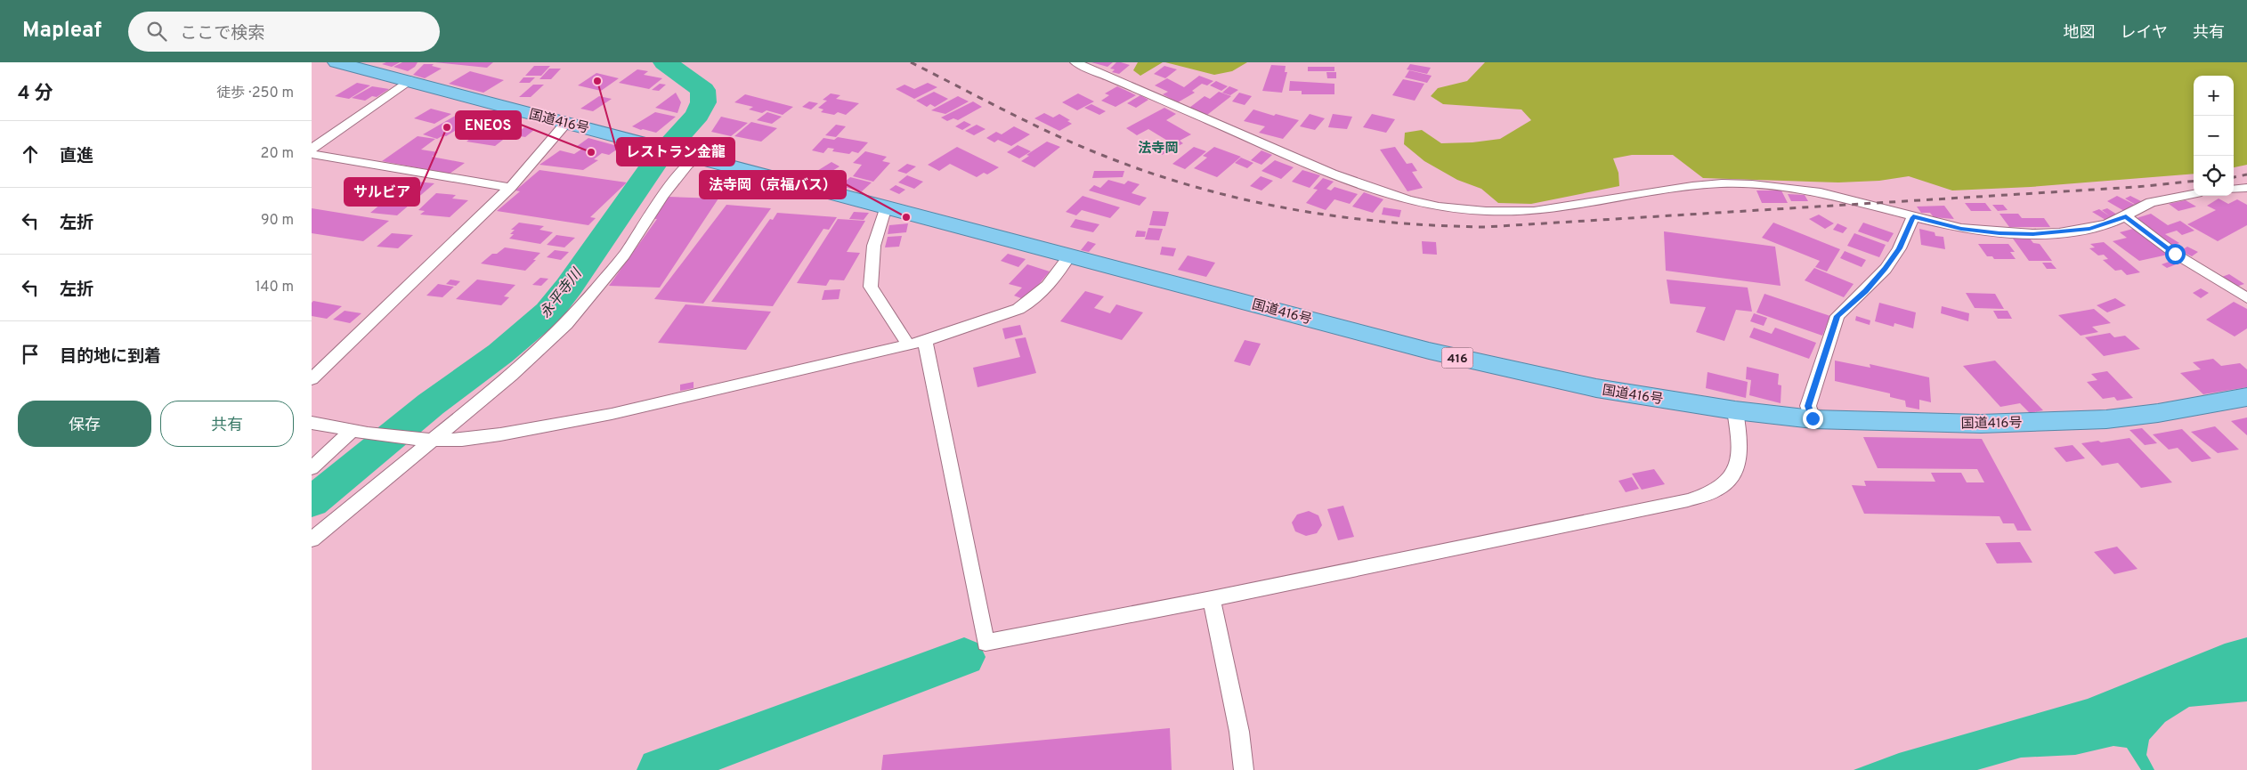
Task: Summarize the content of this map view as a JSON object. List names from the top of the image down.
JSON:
{
  "streets": {
    "highway": ["国道416号", "416"]
  },
  "districts": ["法寺岡"],
  "water": ["永平寺川"],
  "places": [
    "レストラン金龍",
    "サルビア",
    "ENEOS",
    "法寺岡（京福バス）"
  ],
  "page": {
    "header": "Mapleaf",
    "search": "ここで検索",
    "nav": ["地図", "レイヤ", "共有"],
    "heading": ["4 分", "徒歩 · 250 m"],
    "map_buttons": ["+", "−"],
    "list": [
      ["直進", "20 m"],
      ["左折", "90 m"],
      ["左折", "140 m"],
      "目的地に到着"
    ],
    "buttons": ["保存", "共有"]
  }
}
